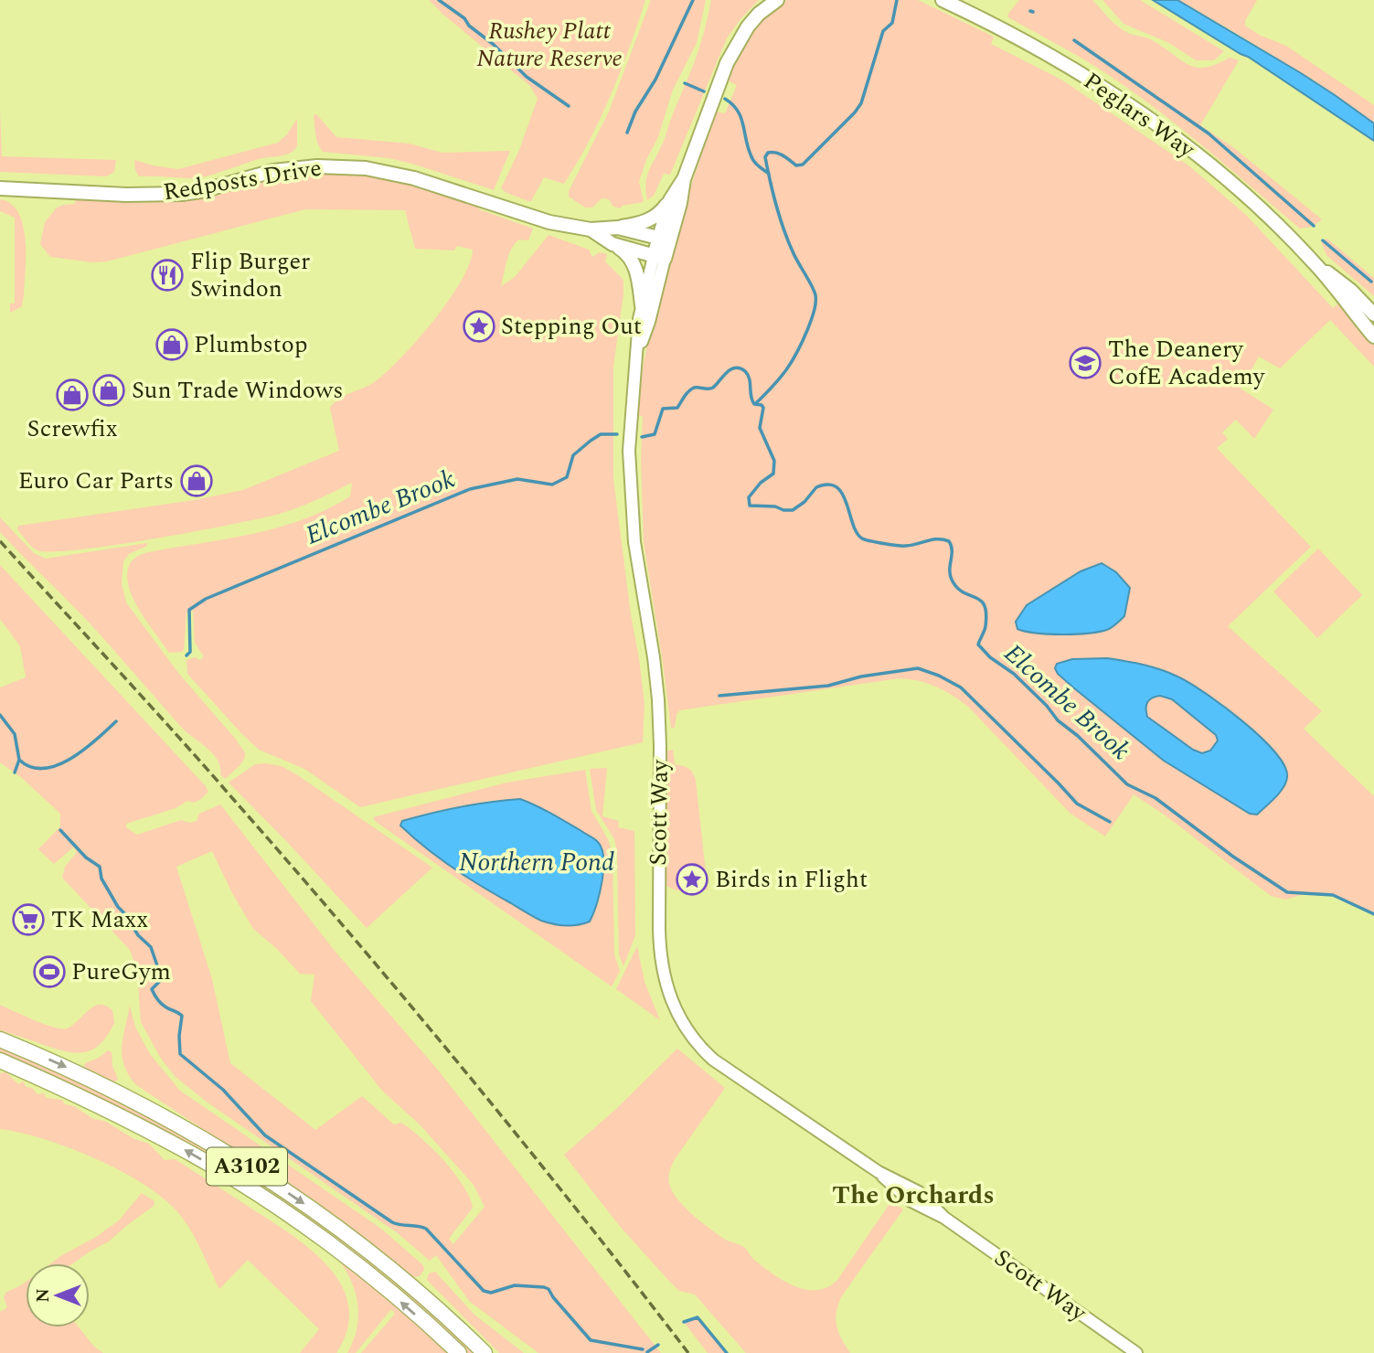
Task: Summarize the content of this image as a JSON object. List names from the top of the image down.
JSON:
{
  "streets": {
    "main road": ["Peglars Way", "Redposts Drive", "A3102"],
    "street": ["Scott Way"]
  },
  "crossings": [
    ["Redposts Drive", "Scott Way"]
  ],
  "districts": ["The Orchards"],
  "water": ["Elcombe Brook", "Northern Pond"],
  "parks": ["Rushey Platt Nature Reserve"],
  "places": {
    "restaurant": ["Flip Burger Swindon"],
    "place": ["Stepping Out", "Birds in Flight"],
    "shop": [
      "Plumbstop",
      "Sun Trade Windows",
      "Screwfix",
      "Euro Car Parts"
    ],
    "school or university": ["The Deanery CofE Academy"],
    "supermarket": ["TK Maxx"],
    "sports": ["PureGym"]
  },
  "north": "left"
}
